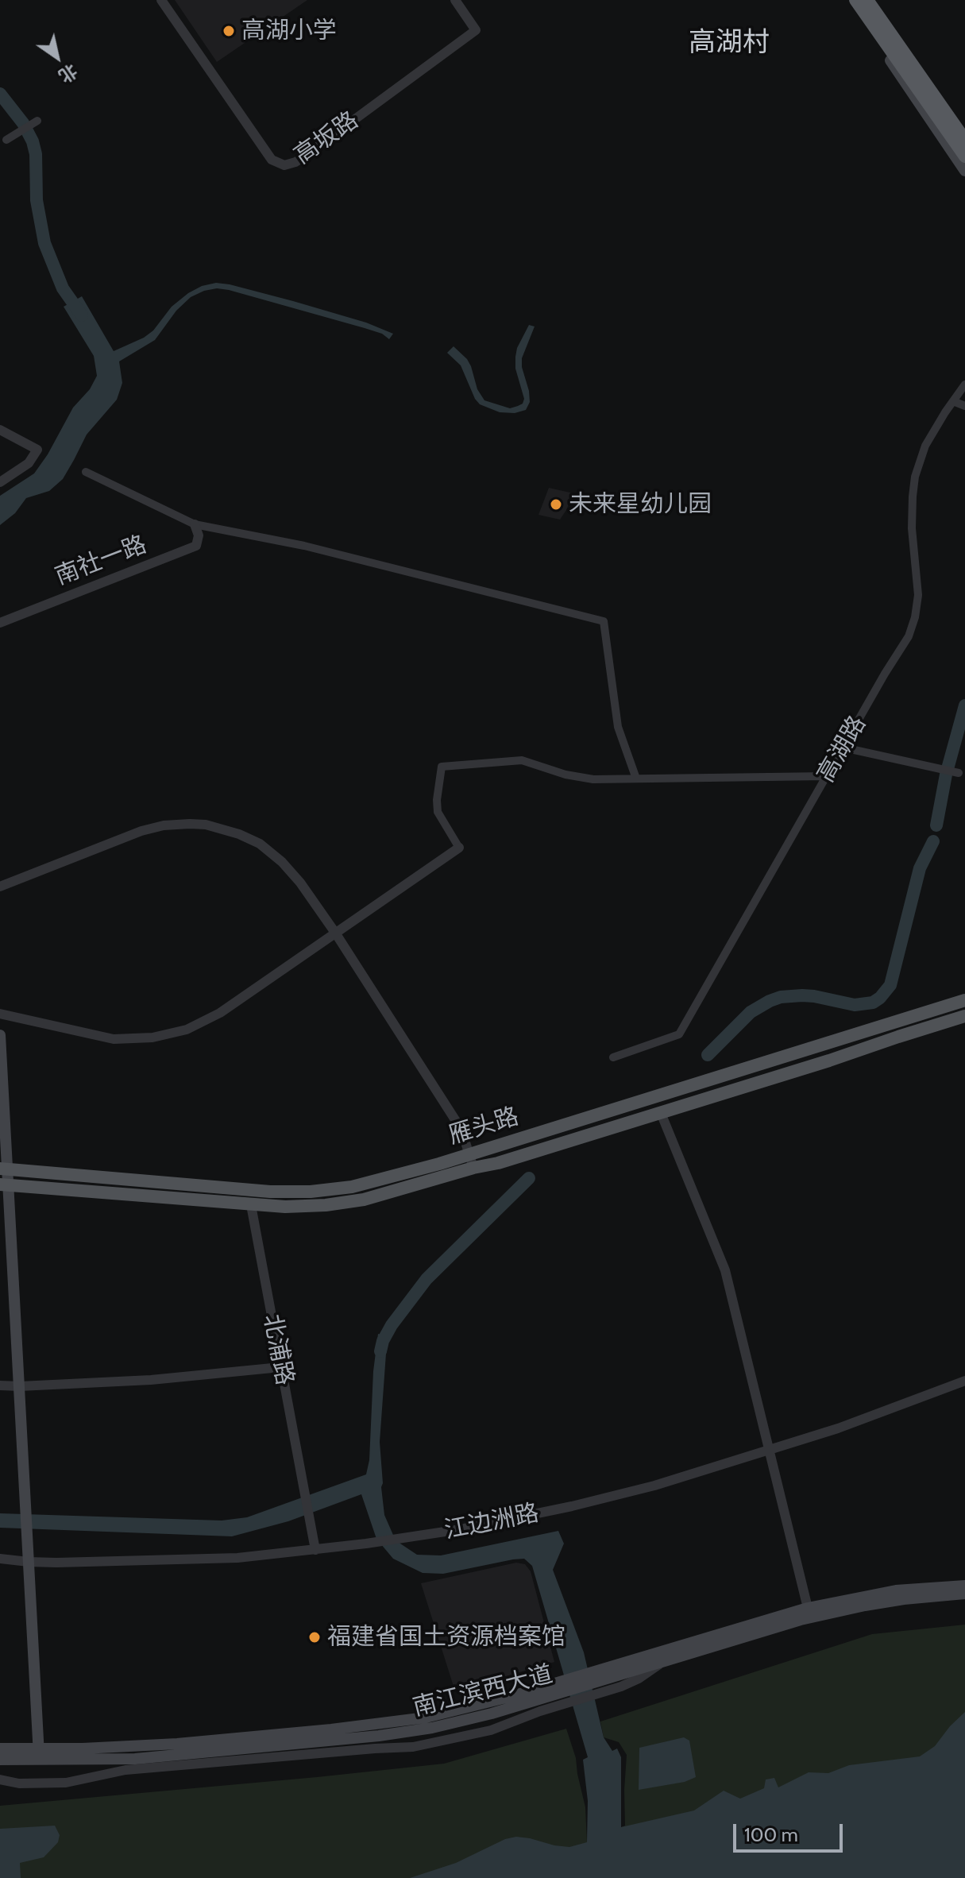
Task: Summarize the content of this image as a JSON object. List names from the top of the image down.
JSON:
{
  "streets": {
    "main road": ["雁头路", "南江滨西大道"],
    "street": [
      "高坂路",
      "南社一路",
      "高湖路",
      "北浦路",
      "江边洲路"
    ]
  },
  "crossings": [
    ["雁头路", "北浦路"],
    ["北浦路", "江边洲路"]
  ],
  "districts": ["高湖村"],
  "places": ["高湖小学", "未来星幼儿园", "福建省国土资源档案馆"],
  "scale_bar": "100 m",
  "north": "bottom right"
}
